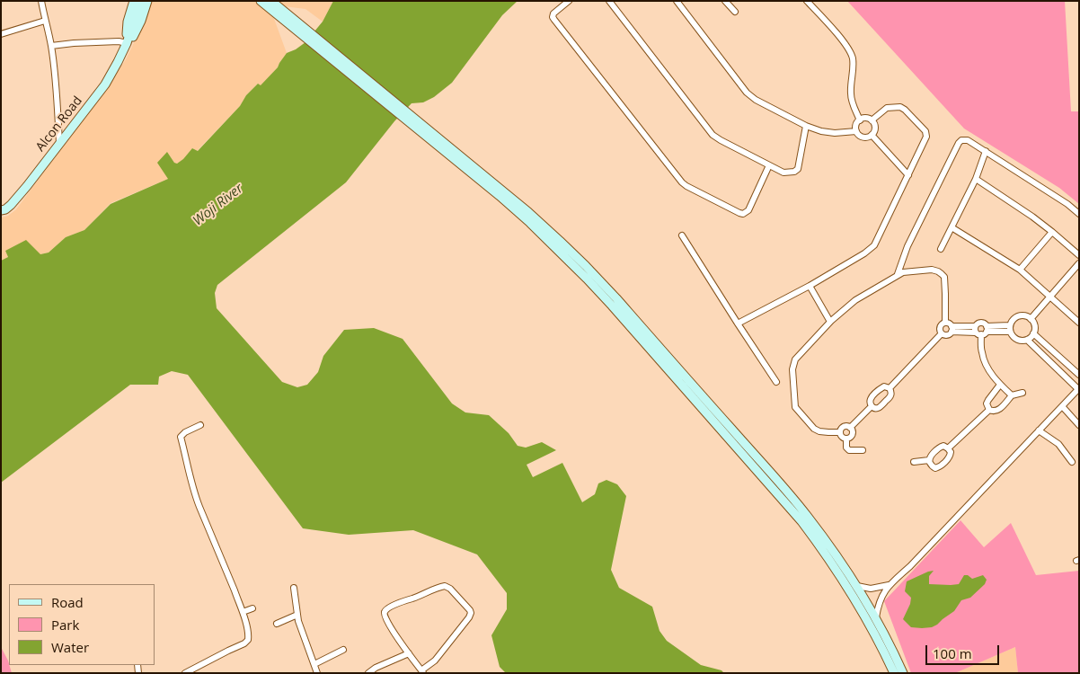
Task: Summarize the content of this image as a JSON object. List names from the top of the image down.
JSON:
{
  "streets": {
    "main road": ["Alcon Road"]
  },
  "water": ["Woji River"],
  "legend": ["Road", "Park", "Water"],
  "scale_bar": "100 m"
}
